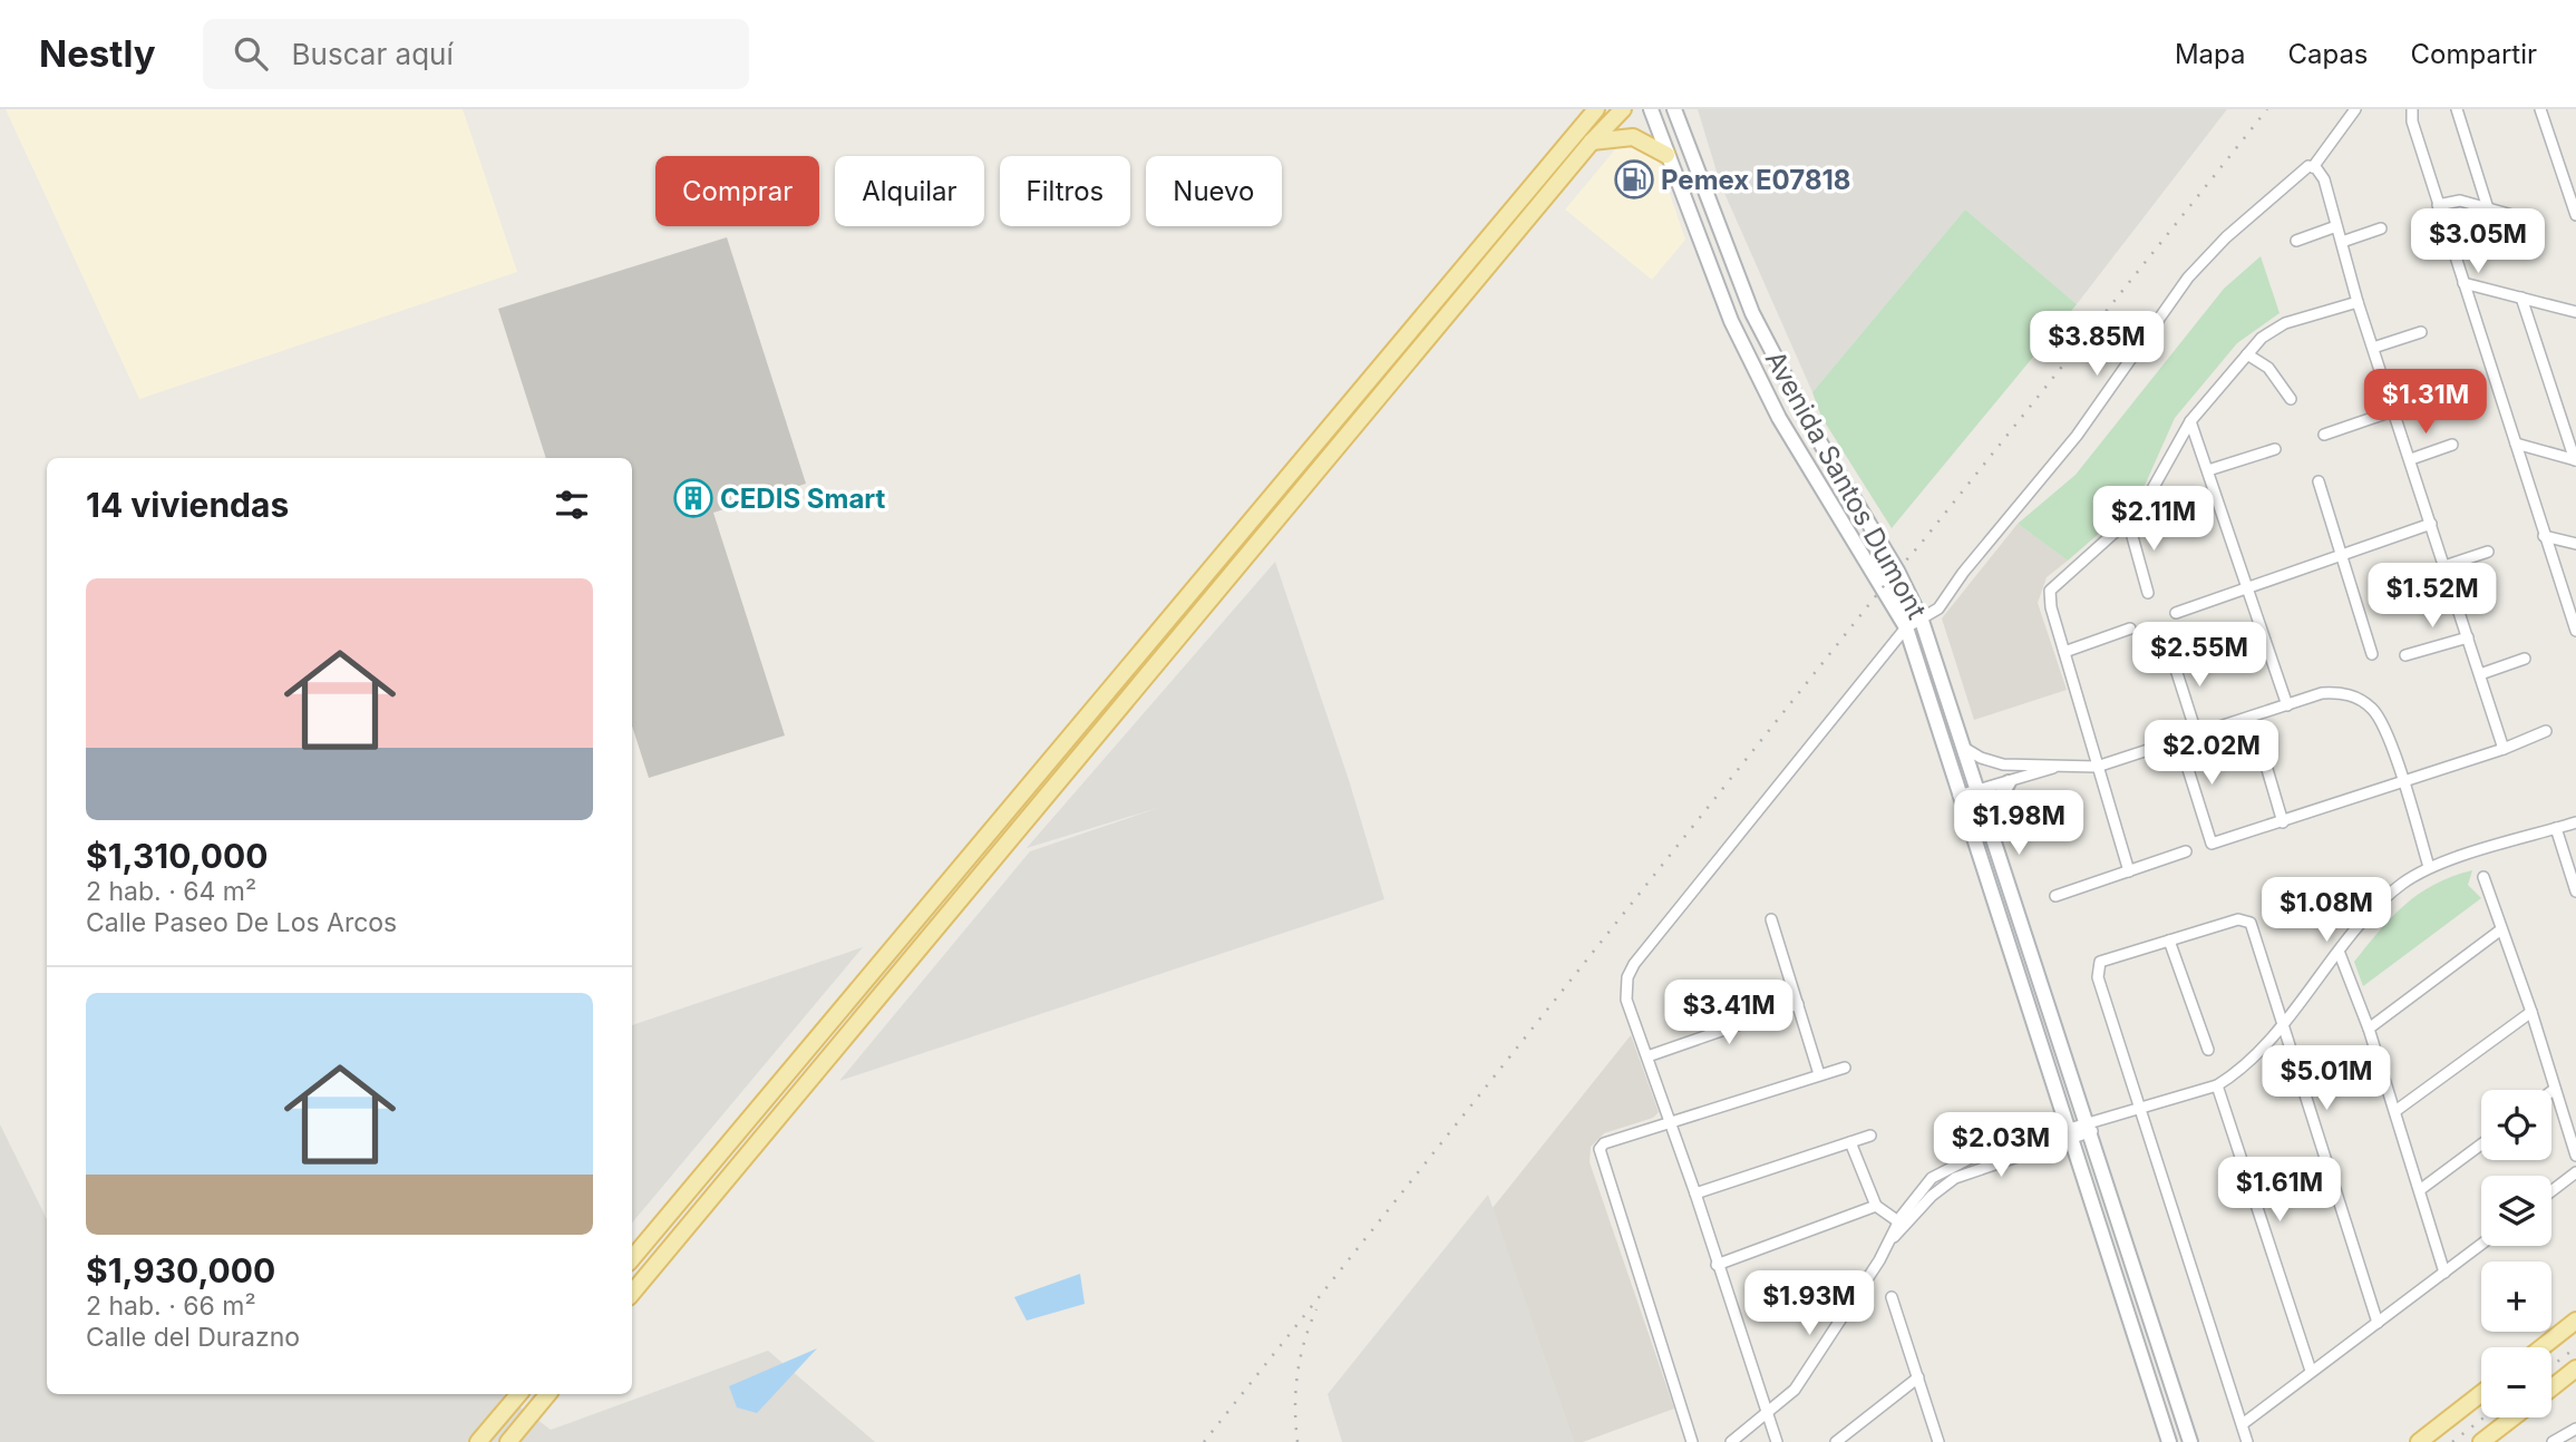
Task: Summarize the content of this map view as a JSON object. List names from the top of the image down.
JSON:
{
  "streets": {
    "main road": ["Avenida Santos Dumont"]
  },
  "places": {
    "fuel station": ["Pemex E07818"],
    "building": ["CEDIS Smart"]
  },
  "page": {
    "header": "Nestly",
    "search": "Buscar aquí",
    "nav": ["Mapa", "Capas", "Compartir"],
    "chip": [
      "Comprar",
      "Alquilar",
      "Filtros",
      "Nuevo"
    ],
    "price": [
      "$3.05M",
      "$3.85M",
      "$1.31M",
      "$2.11M",
      "$1.52M",
      "$2.55M",
      "$2.02M",
      "$1.98M",
      "$1.08M",
      "$3.41M",
      "$5.01M",
      "$2.03M",
      "$1.61M",
      "$1.93M"
    ],
    "heading": "14 viviendas",
    "list": [
      {
        "name": "$1,310,000",
        "note": "2 hab. · 64 m² · Calle Paseo De Los Arcos"
      },
      {
        "name": "$1,930,000",
        "note": "2 hab. · 66 m² · Calle del Durazno"
      }
    ],
    "map_buttons": ["+", "−"]
  }
}
